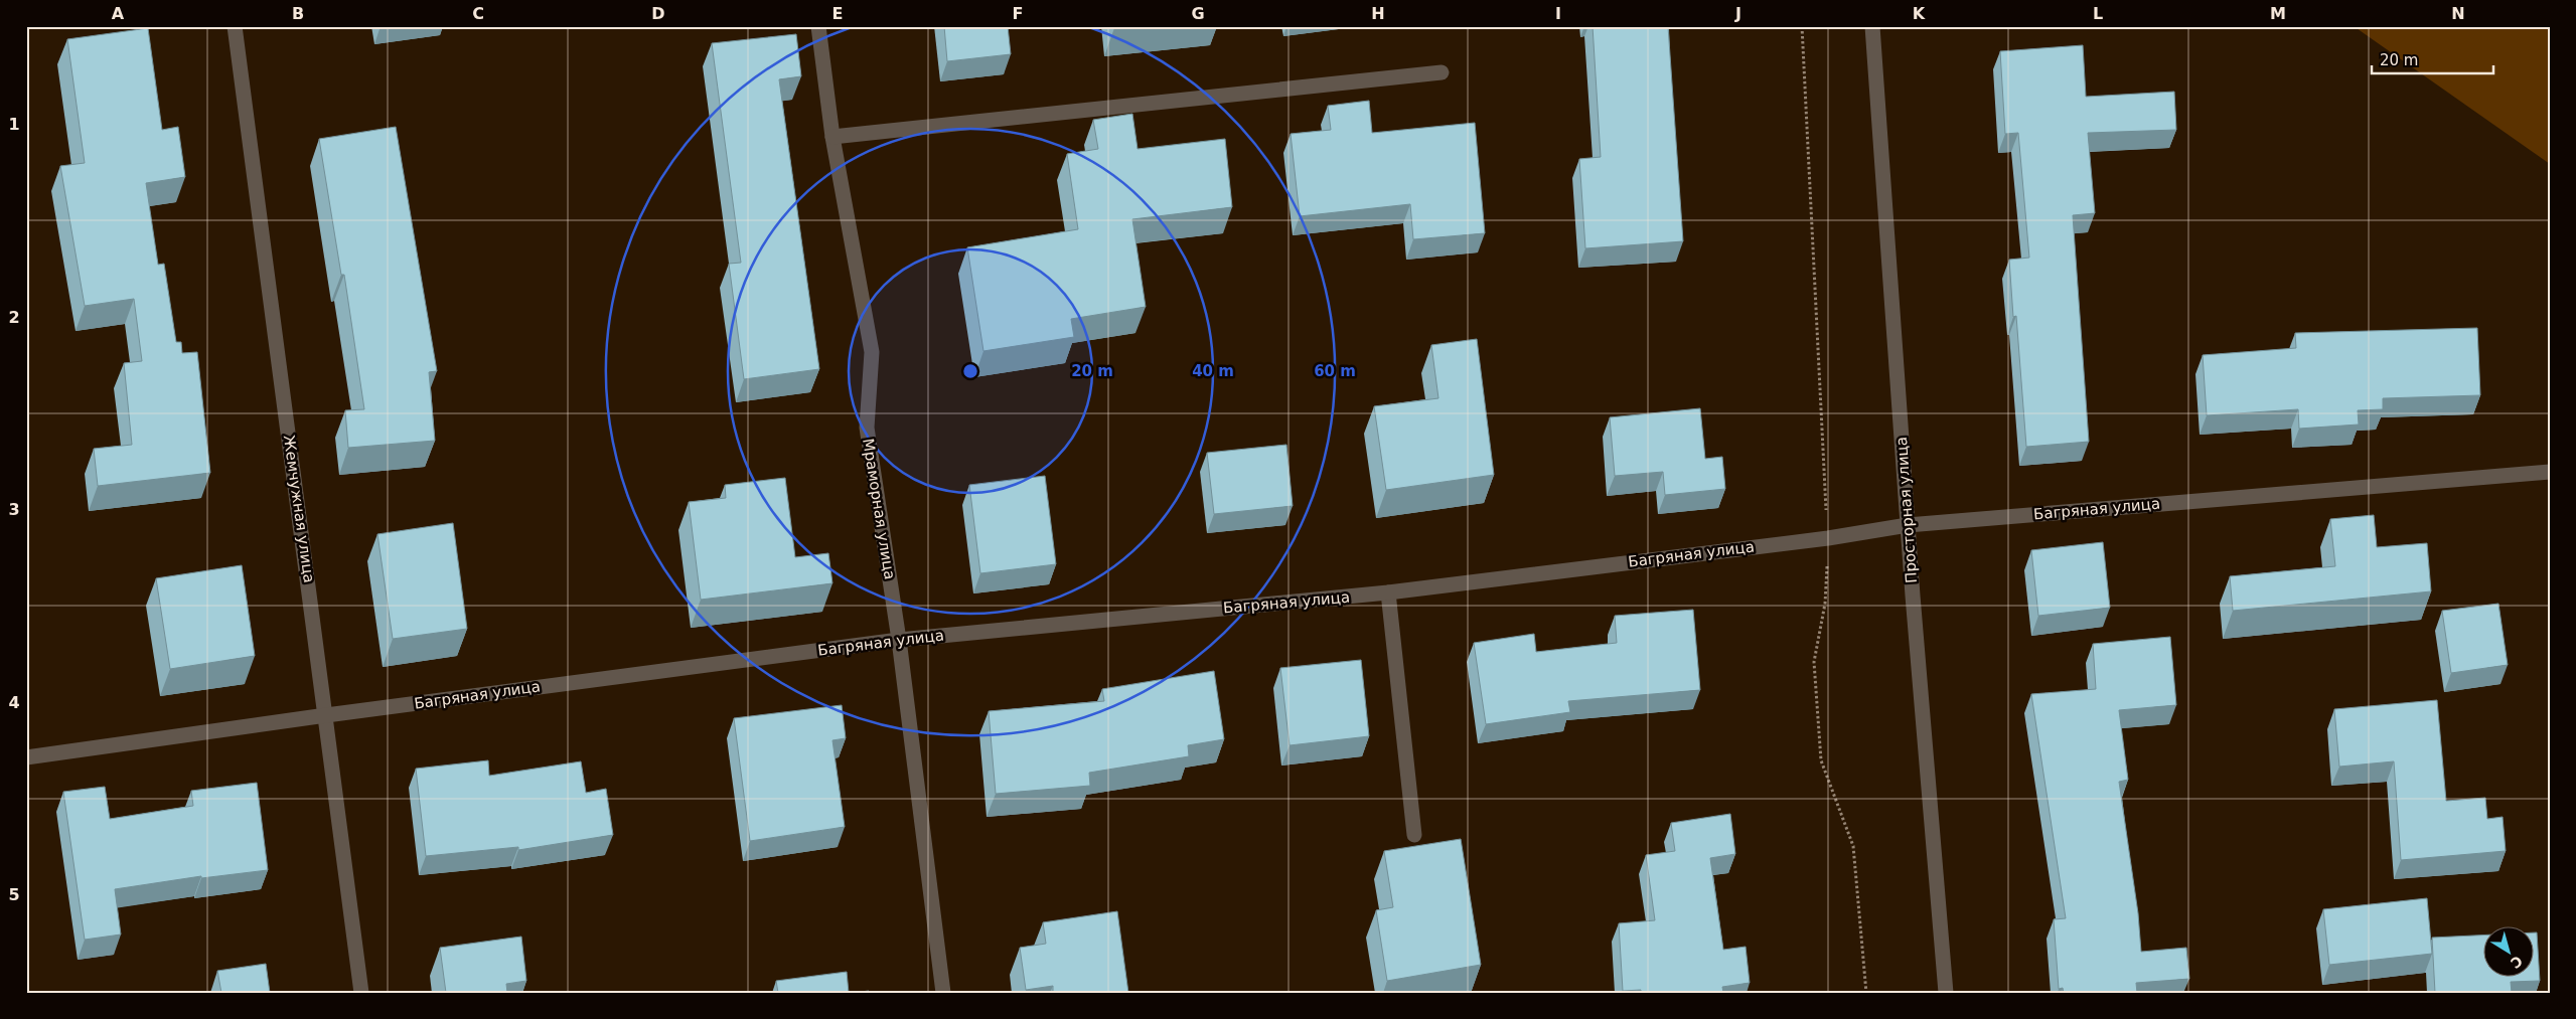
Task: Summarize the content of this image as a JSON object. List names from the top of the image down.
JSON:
{
  "streets": {
    "street": [
      "Жемчужная улица",
      "Мраморная улица",
      "Багряная улица",
      "Просторная улица"
    ]
  },
  "crossings": [
    ["Жемчужная улица", "Багряная улица"],
    ["Мраморная улица", "Багряная улица"],
    ["Багряная улица", "Просторная улица"]
  ],
  "scale_bar": "20 m",
  "north": "bottom right",
  "grid": {
    "columns": [
      "A",
      "B",
      "C",
      "D",
      "E",
      "F",
      "G",
      "H",
      "I",
      "J",
      "K",
      "L",
      "M",
      "N"
    ],
    "rows": [
      "1",
      "2",
      "3",
      "4",
      "5"
    ]
  },
  "rings": ["20 m", "40 m", "60 m"]
}
